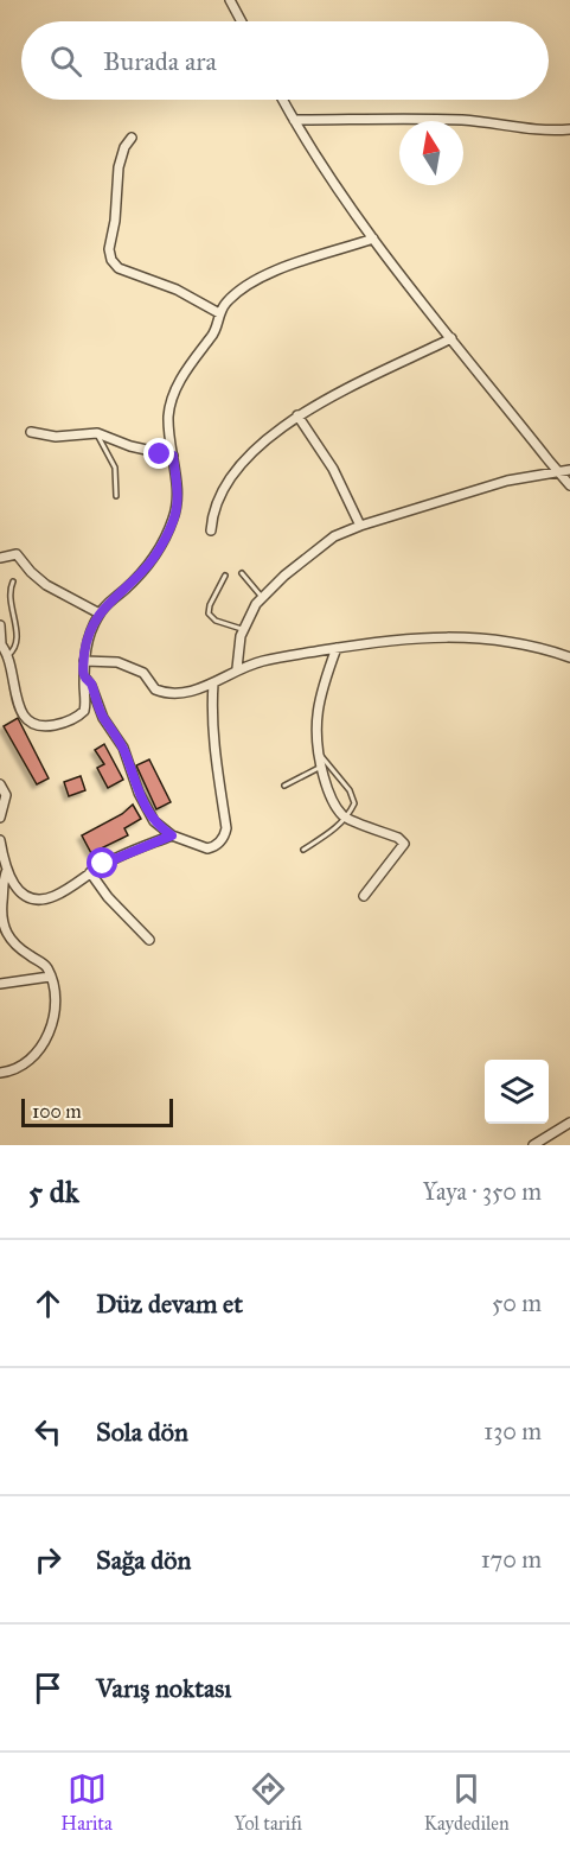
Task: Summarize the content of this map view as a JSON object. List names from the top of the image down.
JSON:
{
  "scale_bar": "100 m",
  "north": "top",
  "page": {
    "search": "Burada ara",
    "scale": "100 m",
    "heading": ["5 dk", "Yaya · 350 m"],
    "list": [
      ["Düz devam et", "50 m"],
      ["Sola dön", "130 m"],
      ["Sağa dön", "170 m"],
      "Varış noktası"
    ],
    "nav": ["Harita", "Yol tarifi", "Kaydedilen"]
  }
}
